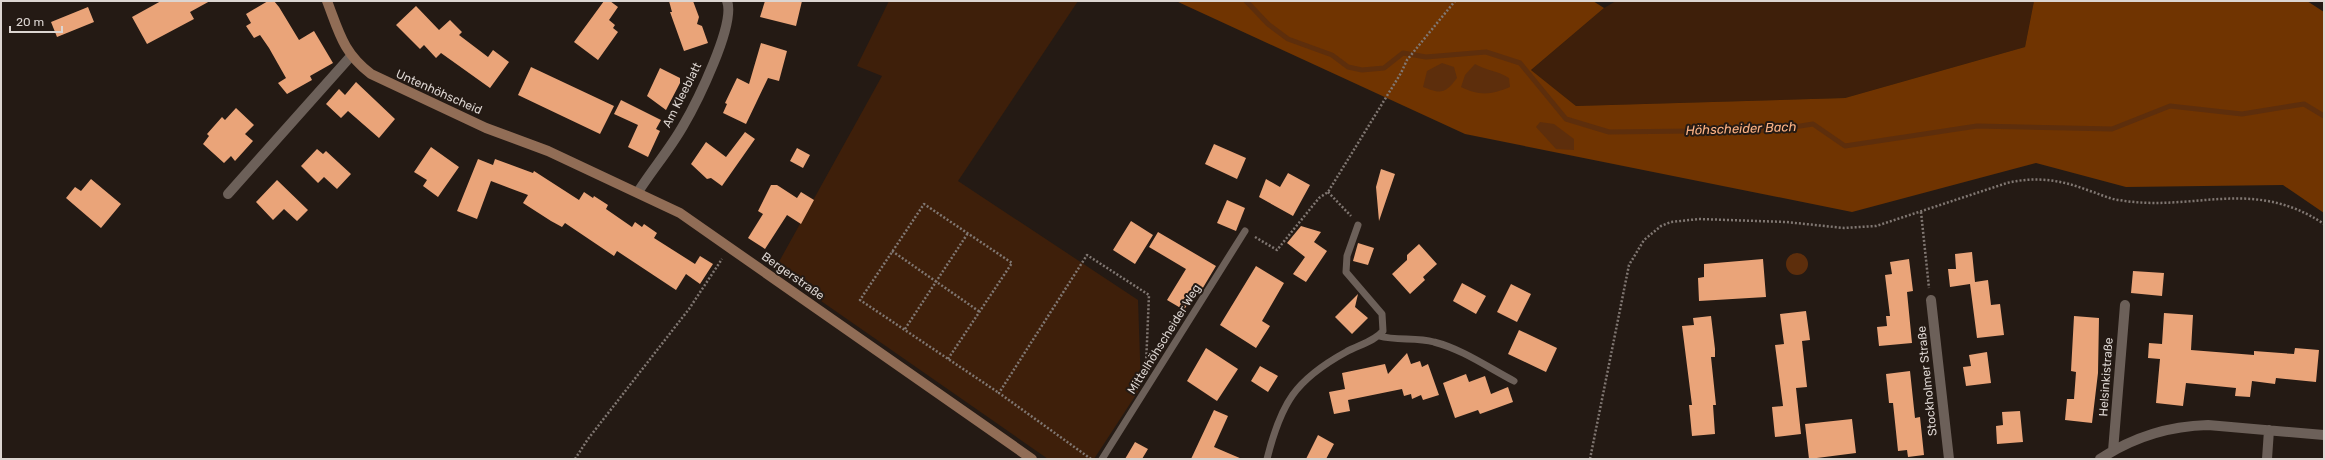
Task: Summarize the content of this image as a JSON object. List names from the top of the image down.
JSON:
{
  "streets": {
    "street": [
      "Untenhöhscheid",
      "Am Kleeblatt",
      "Bergerstraße",
      "Helsinkistraße",
      "Stockholmer Straße"
    ],
    "lane": ["Mittelhöhscheider Weg"]
  },
  "crossings": [
    ["Untenhöhscheid", "Bergerstraße"],
    ["Am Kleeblatt", "Bergerstraße"]
  ],
  "water": ["Höhscheider Bach"],
  "scale_bar": "20 m"
}
